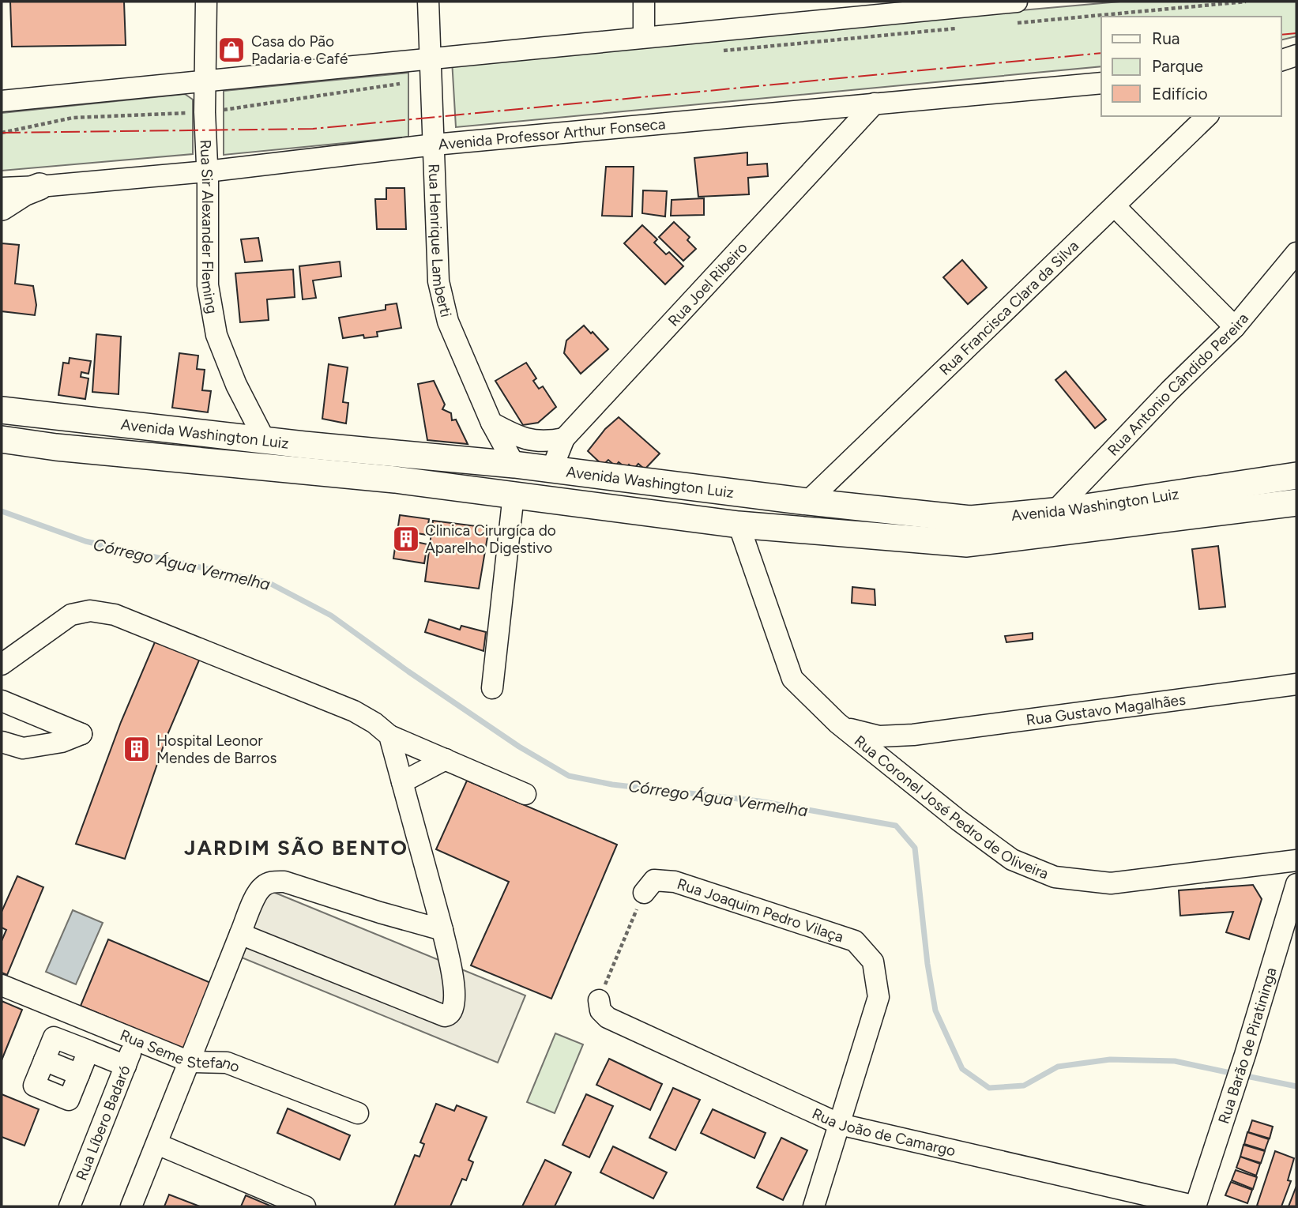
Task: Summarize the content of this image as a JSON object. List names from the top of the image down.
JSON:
{
  "streets": {
    "main road": ["Avenida Washington Luiz"],
    "street": [
      "Avenida Professor Arthur Fonseca",
      "Rua Sir Alexander Fleming",
      "Rua Henrique Lamberti",
      "Rua Joel Ribeiro",
      "Rua Francisca Clara da Silva",
      "Rua Antonio Cândido Pereira",
      "Rua Gustavo Magalhães",
      "Rua Coronel José Pedro de Oliveira",
      "Rua Joaquim Pedro Vilaça",
      "Rua Barão de Piratininga",
      "Rua Seme Stefano",
      "Rua Líbero Badaró",
      "Rua João de Camargo"
    ]
  },
  "crossings": [
    ["Avenida Professor Arthur Fonseca", "Rua Sir Alexander Fleming"],
    ["Avenida Professor Arthur Fonseca", "Rua Henrique Lamberti"],
    ["Avenida Professor Arthur Fonseca", "Rua Joel Ribeiro"],
    ["Rua Sir Alexander Fleming", "Avenida Washington Luiz"],
    ["Rua Henrique Lamberti", "Avenida Washington Luiz"],
    ["Rua Joel Ribeiro", "Avenida Washington Luiz"],
    ["Rua Francisca Clara da Silva", "Avenida Washington Luiz"],
    ["Rua Antonio Cândido Pereira", "Avenida Washington Luiz"],
    ["Avenida Washington Luiz", "Rua Coronel José Pedro de Oliveira"],
    ["Rua Gustavo Magalhães", "Rua Coronel José Pedro de Oliveira"],
    ["Rua Joaquim Pedro Vilaça", "Rua João de Camargo"],
    ["Rua Barão de Piratininga", "Rua João de Camargo"],
    ["Rua Seme Stefano", "Rua Líbero Badaró"]
  ],
  "districts": ["JARDIM SÃO BENTO"],
  "water": ["Córrego Água Vermelha"],
  "places": {
    "shop": ["Casa do Pão Padaria e Café"],
    "building": ["Clinica Cirurgíca do Aparelho Digestivo", "Hospital Leonor Mendes de Barros"]
  },
  "legend": ["Rua", "Parque", "Edifício"]
}
